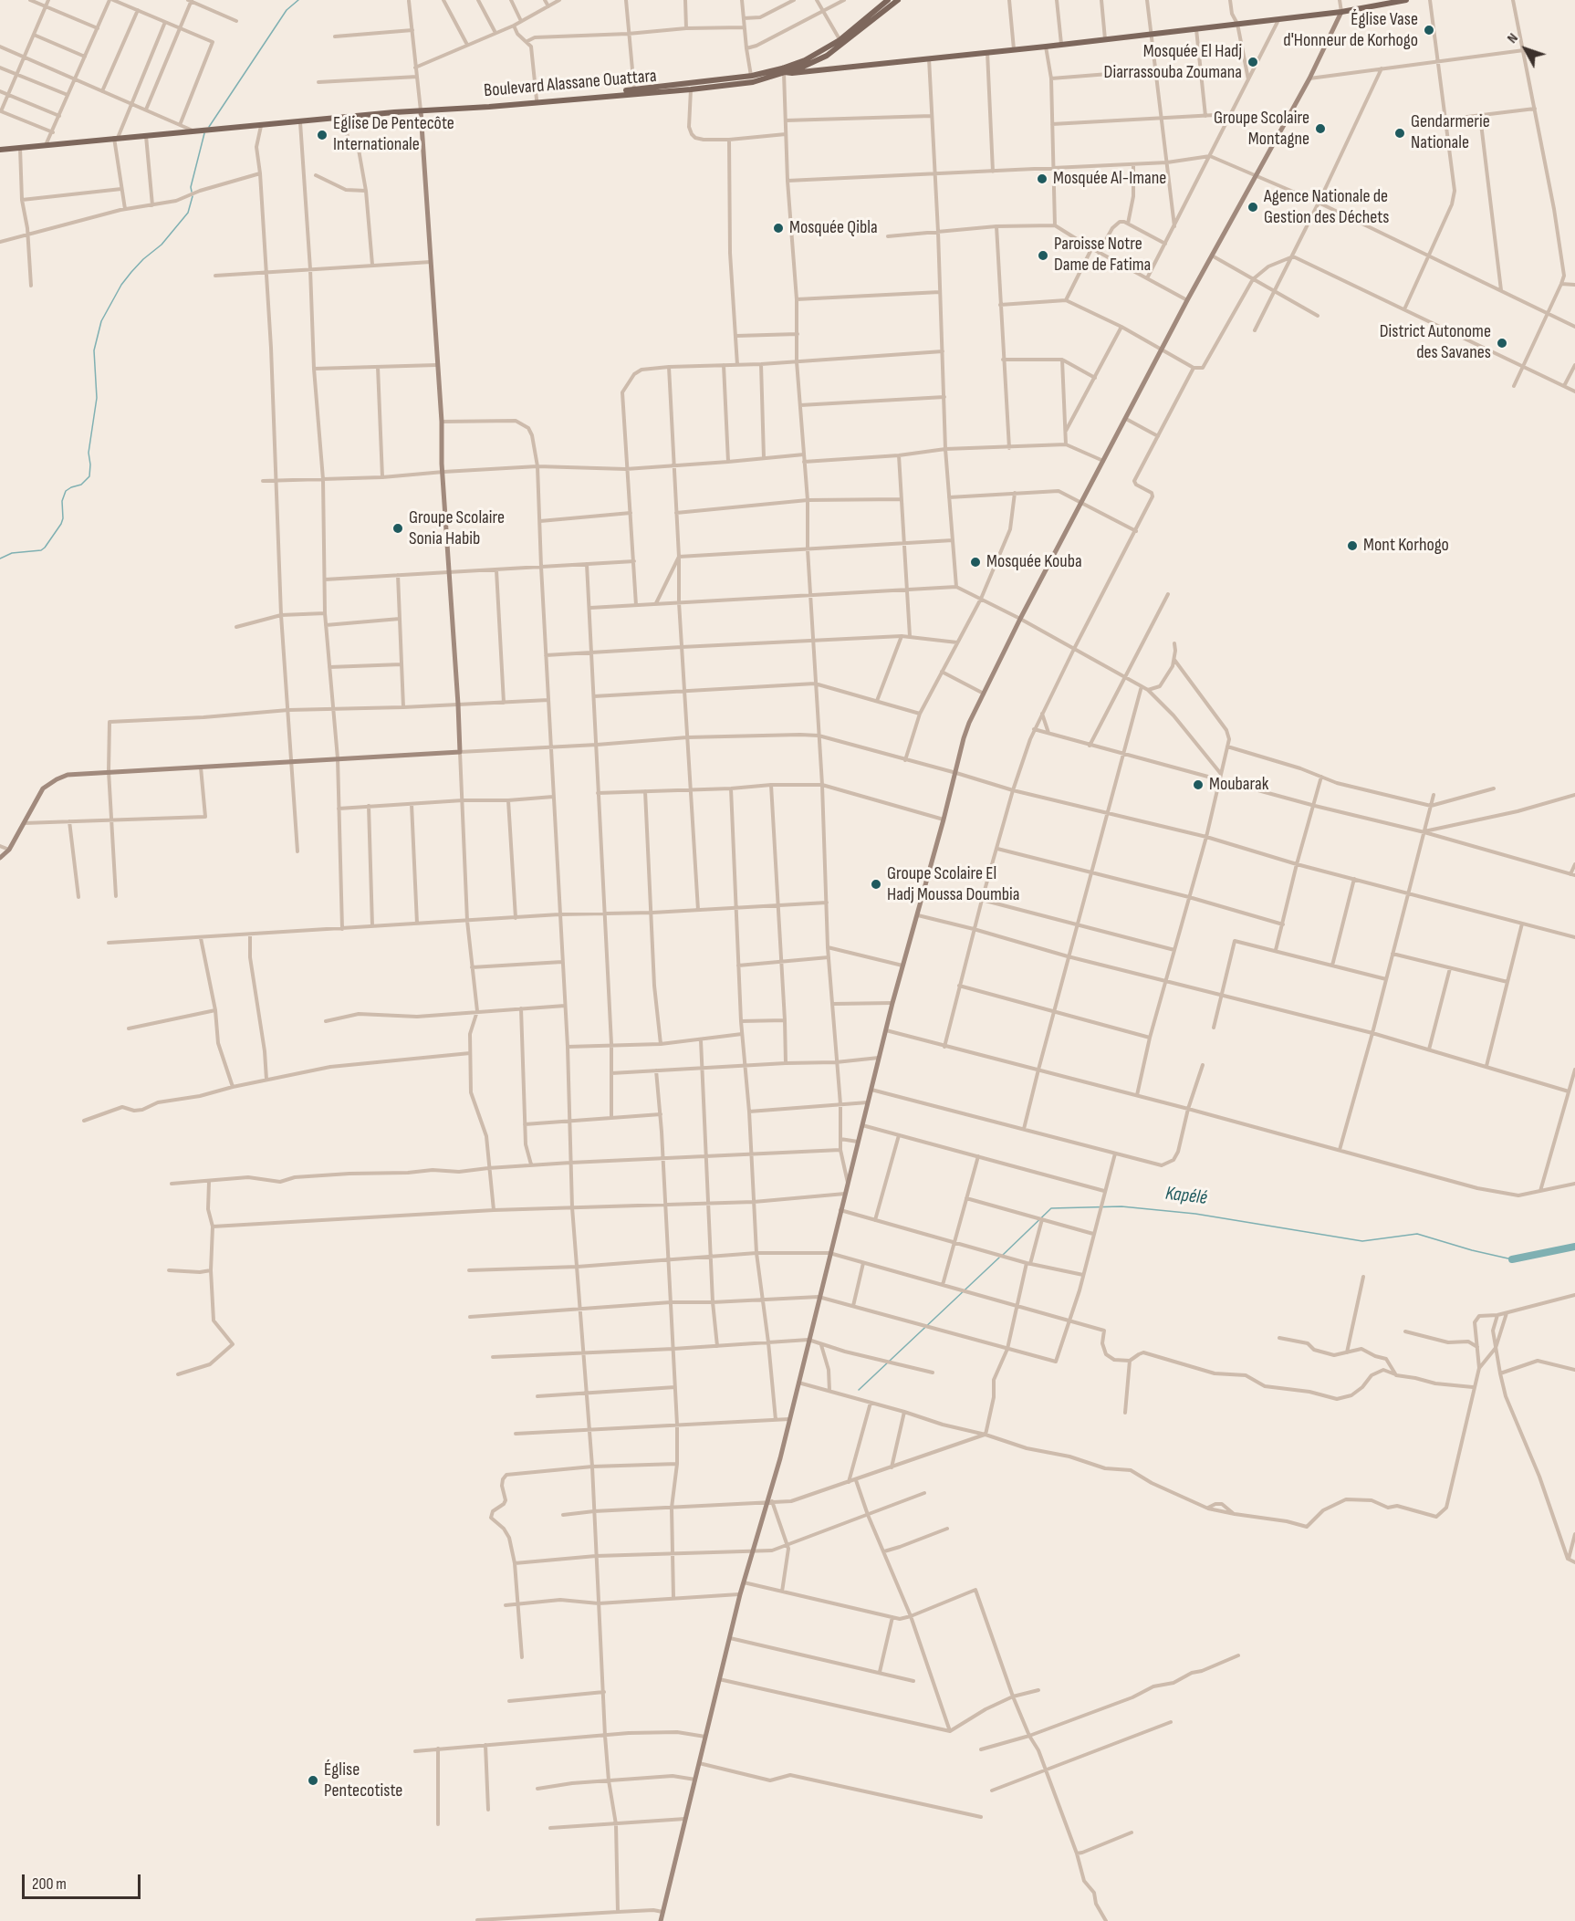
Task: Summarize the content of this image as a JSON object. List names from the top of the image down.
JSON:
{
  "streets": {
    "main road": ["Boulevard Alassane Ouattara"]
  },
  "water": ["Kapélé"],
  "places": [
    "Église Vase d'Honneur de Korhogo",
    "Mosquée El Hadj Diarrassouba Zoumana",
    "Groupe Scolaire Montagne",
    "Gendarmerie Nationale",
    "Eglise De Pentecôte Internationale",
    "Mosquée Al-Imane",
    "Agence Nationale de Gestion des Déchets",
    "Mosquée Qibla",
    "Paroisse Notre Dame de Fatima",
    "District Autonome des Savanes",
    "Groupe Scolaire Sonia Habib",
    "Mont Korhogo",
    "Mosquée Kouba",
    "Moubarak",
    "Groupe Scolaire El Hadj Moussa Doumbia",
    "Église Pentecotiste"
  ],
  "scale_bar": "200 m",
  "north": "top left"
}
